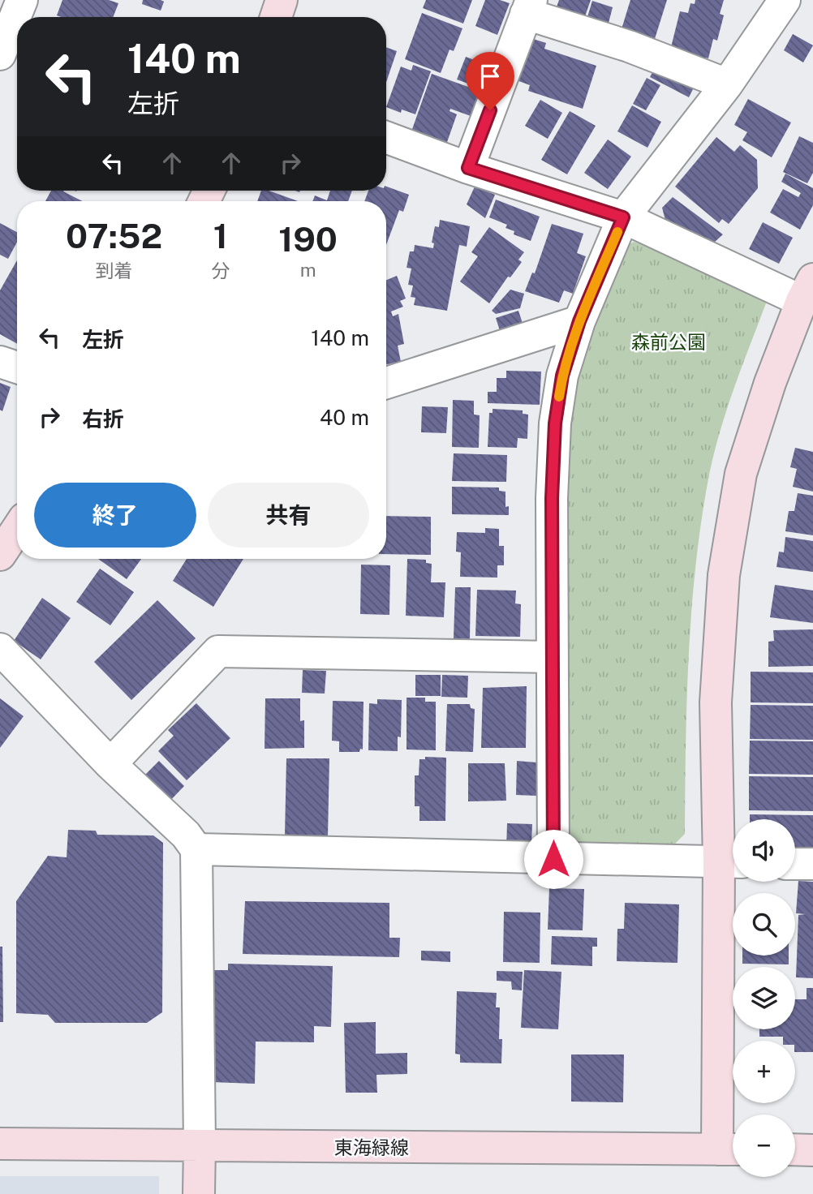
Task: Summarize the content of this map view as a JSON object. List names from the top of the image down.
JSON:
{
  "streets": {
    "street": ["東海緑線"]
  },
  "parks": ["森前公園"],
  "page": {
    "turn": ["140 m", "左折"],
    "eta": [
      "07:52",
      "到着",
      "1",
      "分",
      "190",
      "m"
    ],
    "list": [
      {
        "name": "左折",
        "value": "140 m"
      },
      {
        "name": "右折",
        "value": "40 m"
      }
    ],
    "buttons": ["終了", "共有"],
    "map_buttons": ["+", "−"]
  }
}
